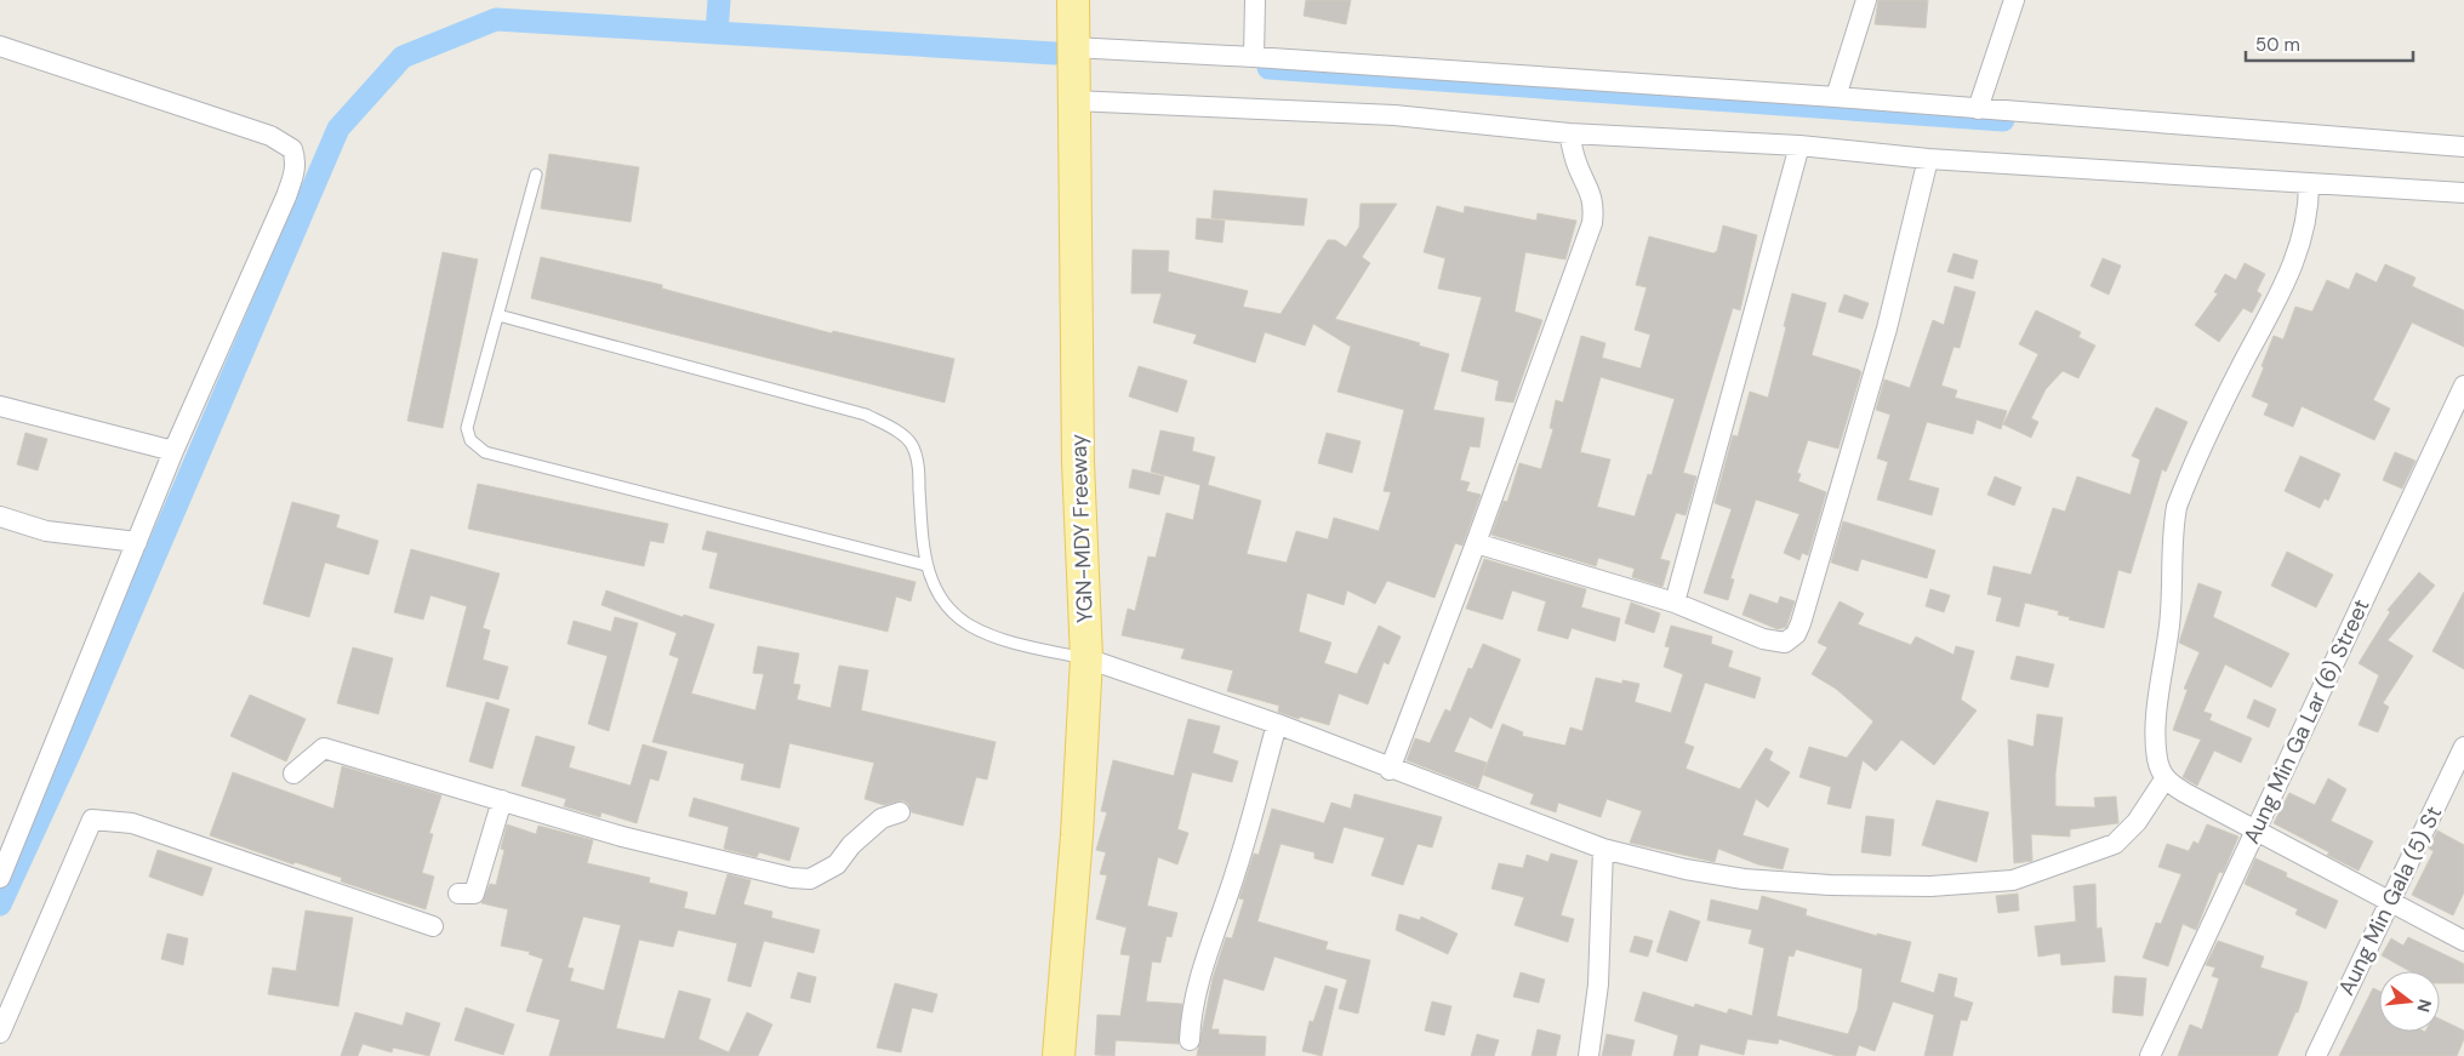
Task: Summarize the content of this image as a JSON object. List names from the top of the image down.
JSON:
{
  "streets": {
    "main road": ["YGN-MDY Freeway"],
    "street": ["Aung Min Ga Lar (6) Street", "Aung Min Gala (5) St"]
  },
  "scale_bar": "50 m",
  "north": "right"
}
